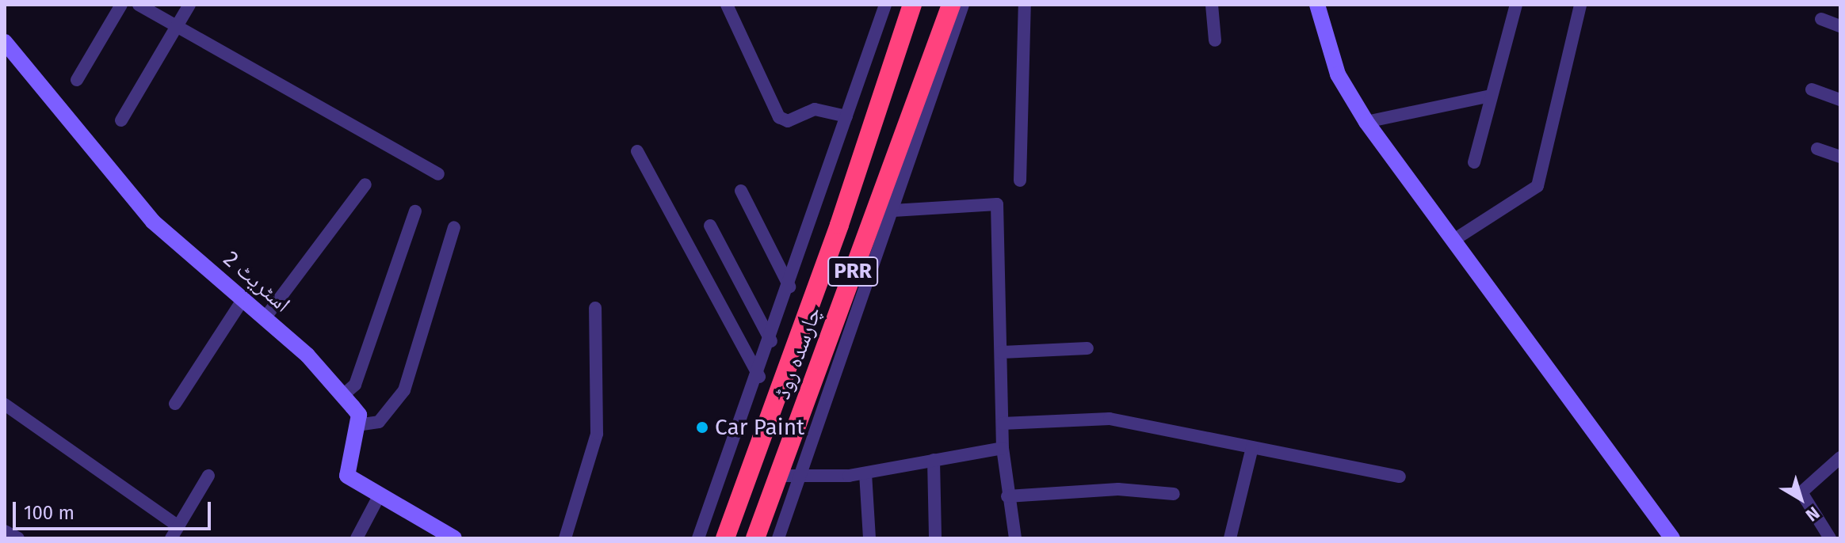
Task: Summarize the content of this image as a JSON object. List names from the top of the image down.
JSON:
{
  "streets": {
    "highway": ["PRR", "چارسدہ روڈ"],
    "street": ["اسٹریٹ 2"]
  },
  "places": ["Car Paint"],
  "scale_bar": "100 m",
  "north": "bottom right"
}
